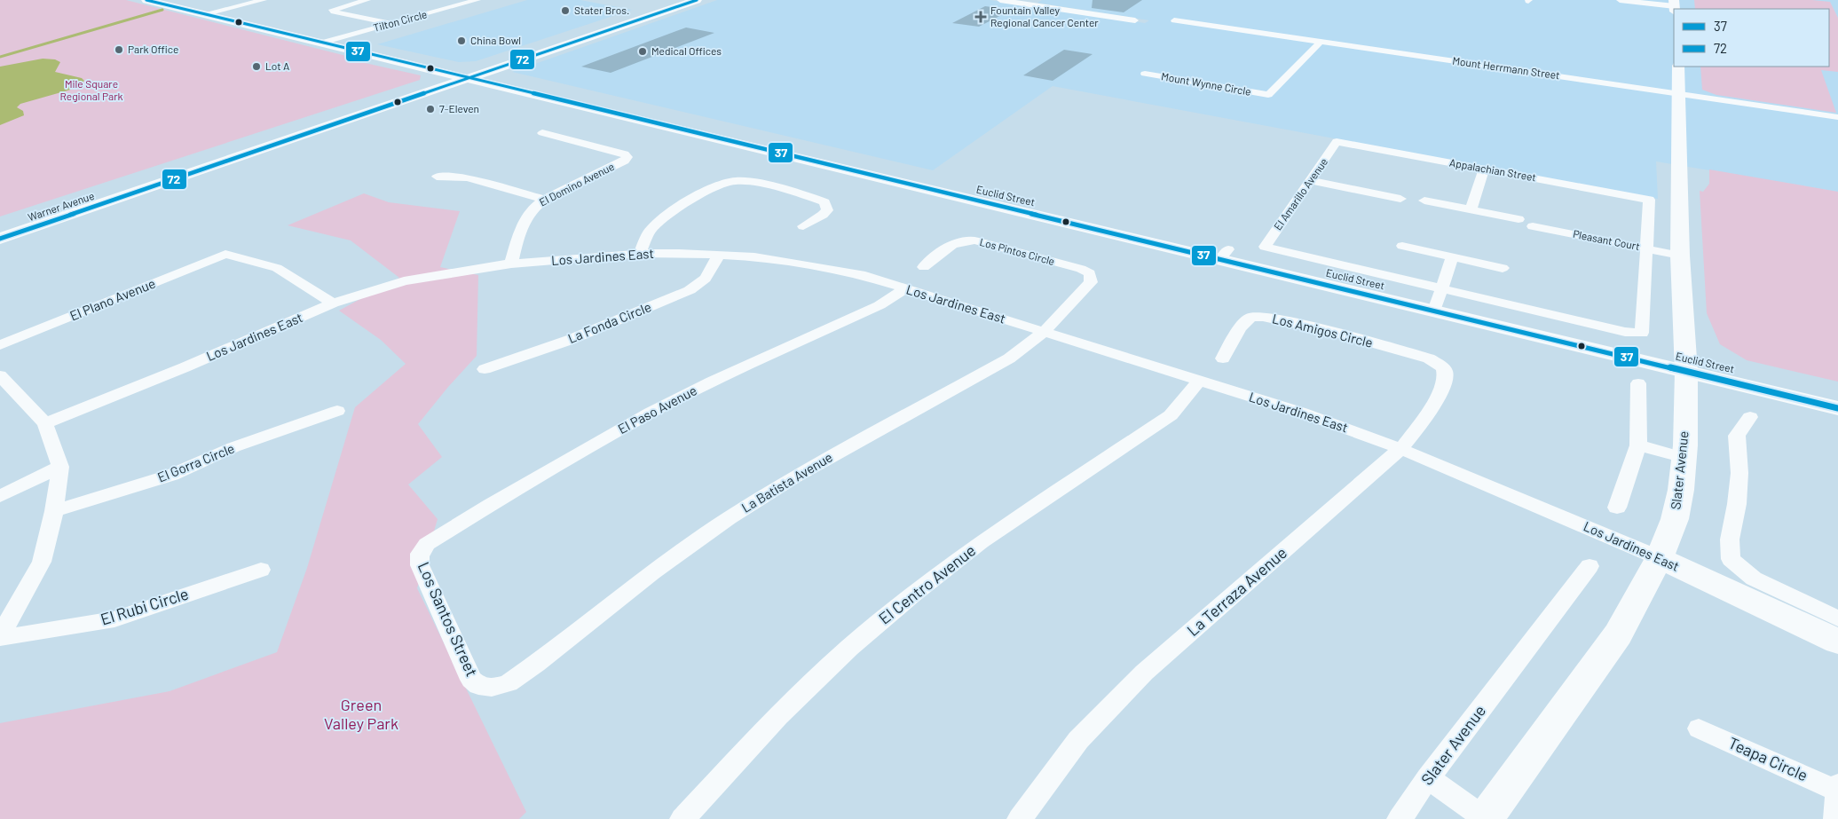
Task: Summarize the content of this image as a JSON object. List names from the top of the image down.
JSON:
{
  "streets": {
    "main road": [
      "Euclid Street",
      "Warner Avenue",
      "Los Jardines East",
      "Slater Avenue"
    ],
    "street": [
      "Tilton Circle",
      "Mount Herrmann Street",
      "Mount Wynne Circle",
      "Appalachian Street",
      "El Domino Avenue",
      "El Amarillo Avenue",
      "Pleasant Court",
      "Los Pintos Circle",
      "El Plano Avenue",
      "La Fonda Circle",
      "Los Amigos Circle",
      "El Paso Avenue",
      "El Gorra Circle",
      "La Batista Avenue",
      "El Centro Avenue",
      "La Terraza Avenue",
      "El Rubi Circle",
      "Los Santos Street",
      "Teapa Circle"
    ]
  },
  "crossings": [
    ["Tilton Circle", "Euclid Street"],
    ["Mount Herrmann Street", "Slater Avenue"],
    ["Appalachian Street", "El Amarillo Avenue"],
    ["Appalachian Street", "Pleasant Court"],
    ["El Domino Avenue", "Los Jardines East"],
    ["El Amarillo Avenue", "Euclid Street"],
    ["Euclid Street", "Warner Avenue"],
    ["Euclid Street", "Slater Avenue"],
    ["Pleasant Court", "Slater Avenue"],
    ["Los Pintos Circle", "La Batista Avenue"],
    ["Los Jardines East", "El Plano Avenue"],
    ["Los Jardines East", "La Fonda Circle"],
    ["Los Jardines East", "El Paso Avenue"],
    ["Los Jardines East", "Slater Avenue"],
    ["Los Jardines East", "La Batista Avenue"],
    ["Los Jardines East", "El Centro Avenue"],
    ["Los Jardines East", "La Terraza Avenue"],
    ["Los Amigos Circle", "La Terraza Avenue"],
    ["El Paso Avenue", "Los Santos Street"],
    ["La Batista Avenue", "Los Santos Street"]
  ],
  "parks": ["Mile Square Regional Park", "Green Valley Park"],
  "places": {
    "other": [
      "Stater Bros.",
      "China Bowl",
      "Park Office",
      "Medical Offices",
      "Lot A",
      "7-Eleven"
    ],
    "health": ["Fountain Valley Regional Cancer Center"]
  },
  "lines": ["transit line 37", "transit line 72"],
  "legend": ["37", "72"]
}
